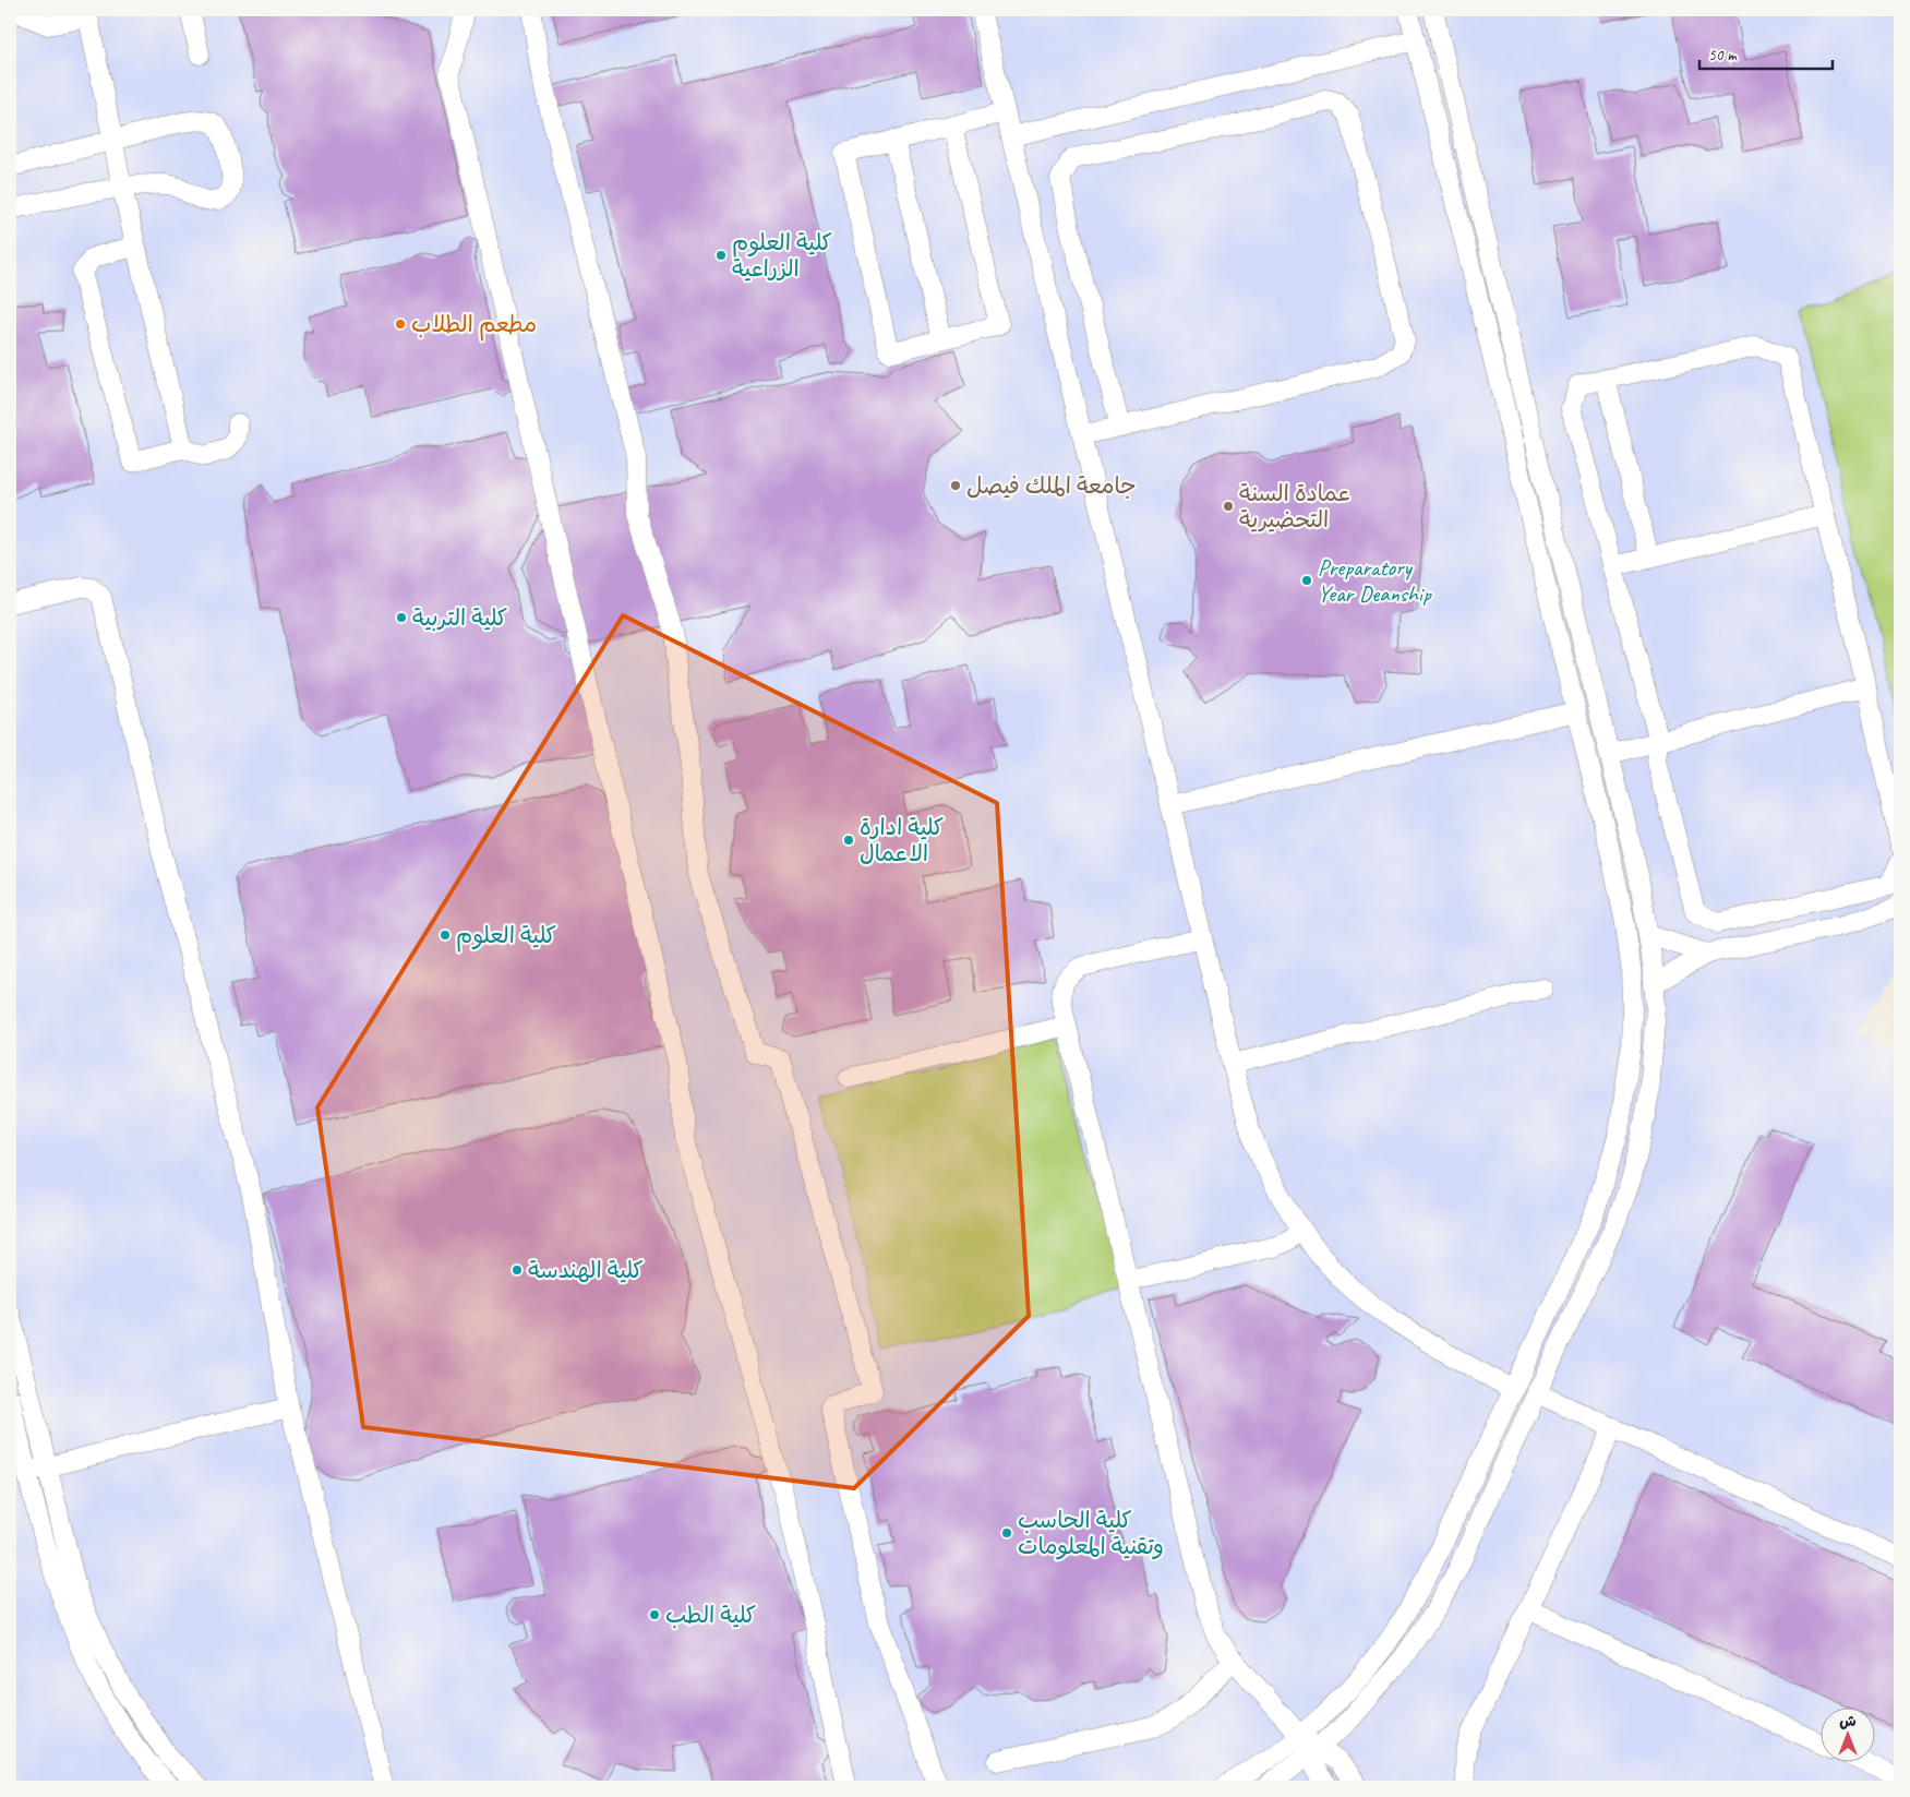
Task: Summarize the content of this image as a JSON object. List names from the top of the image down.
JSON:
{
  "places": [
    "كلية العلوم الزراعية",
    "مطعم الطلاب",
    "جامعة الملك فيصل",
    "عمادة السنة التحضيرية",
    "Preparatory Year Deanship",
    "كلية التربية",
    "كلية ادارة الاعمال",
    "كلية العلوم",
    "كلية الهندسة",
    "كلية الحاسب وتقنية المعلومات",
    "كلية الطب"
  ],
  "scale_bar": "50 m",
  "north": "top"
}
